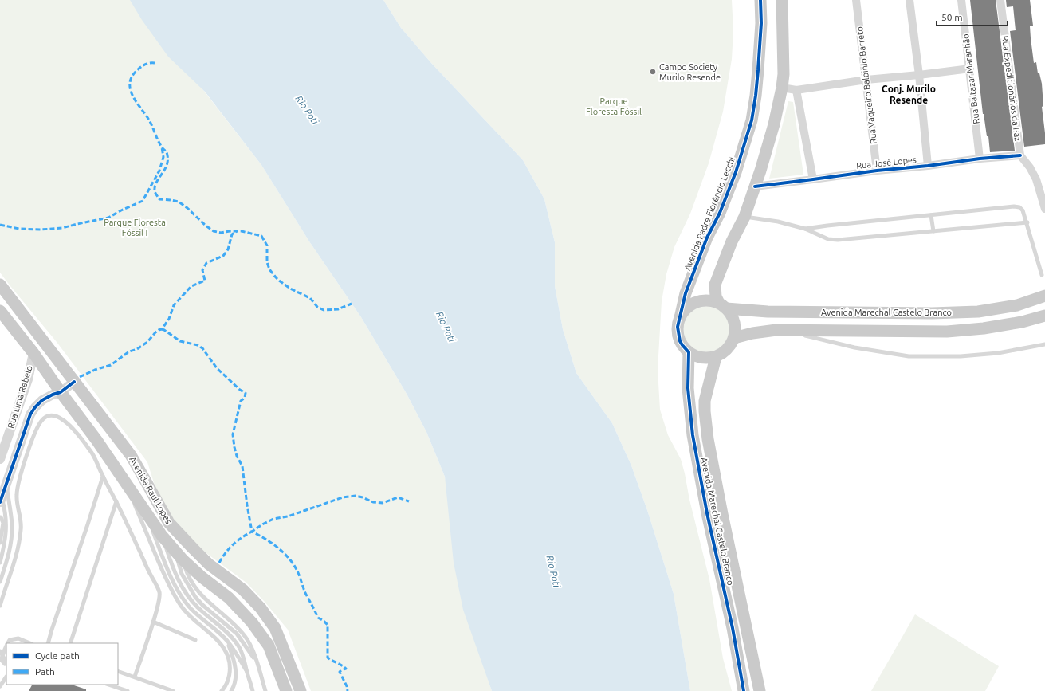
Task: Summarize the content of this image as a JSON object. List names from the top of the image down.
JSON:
{
  "streets": {
    "main road": ["Avenida Padre Florêncio Lecchi", "Avenida Marechal Castelo Branco", "Avenida Raul Lopes"],
    "street": [
      "Rua Baltazar Maranhão",
      "Rua Vaqueiro Balbinio Barreto",
      "Rua Expedicionários da Paz",
      "Rua José Lopes",
      "Rua Lima Rebelo"
    ]
  },
  "crossings": [
    ["Rua Baltazar Maranhão", "Rua José Lopes"],
    ["Rua Vaqueiro Balbinio Barreto", "Rua José Lopes"],
    ["Rua Expedicionários da Paz", "Rua José Lopes"],
    ["Avenida Padre Florêncio Lecchi", "Avenida Marechal Castelo Branco"],
    ["Rua Lima Rebelo", "Avenida Raul Lopes"]
  ],
  "districts": ["Conj. Murilo Resende"],
  "water": ["Rio Poti"],
  "parks": ["Parque Floresta Fóssil", "Parque Floresta Fóssil I"],
  "places": ["Campo Society Murilo Resende"],
  "legend": ["Cycle path", "Path"],
  "scale_bar": "50 m"
}
